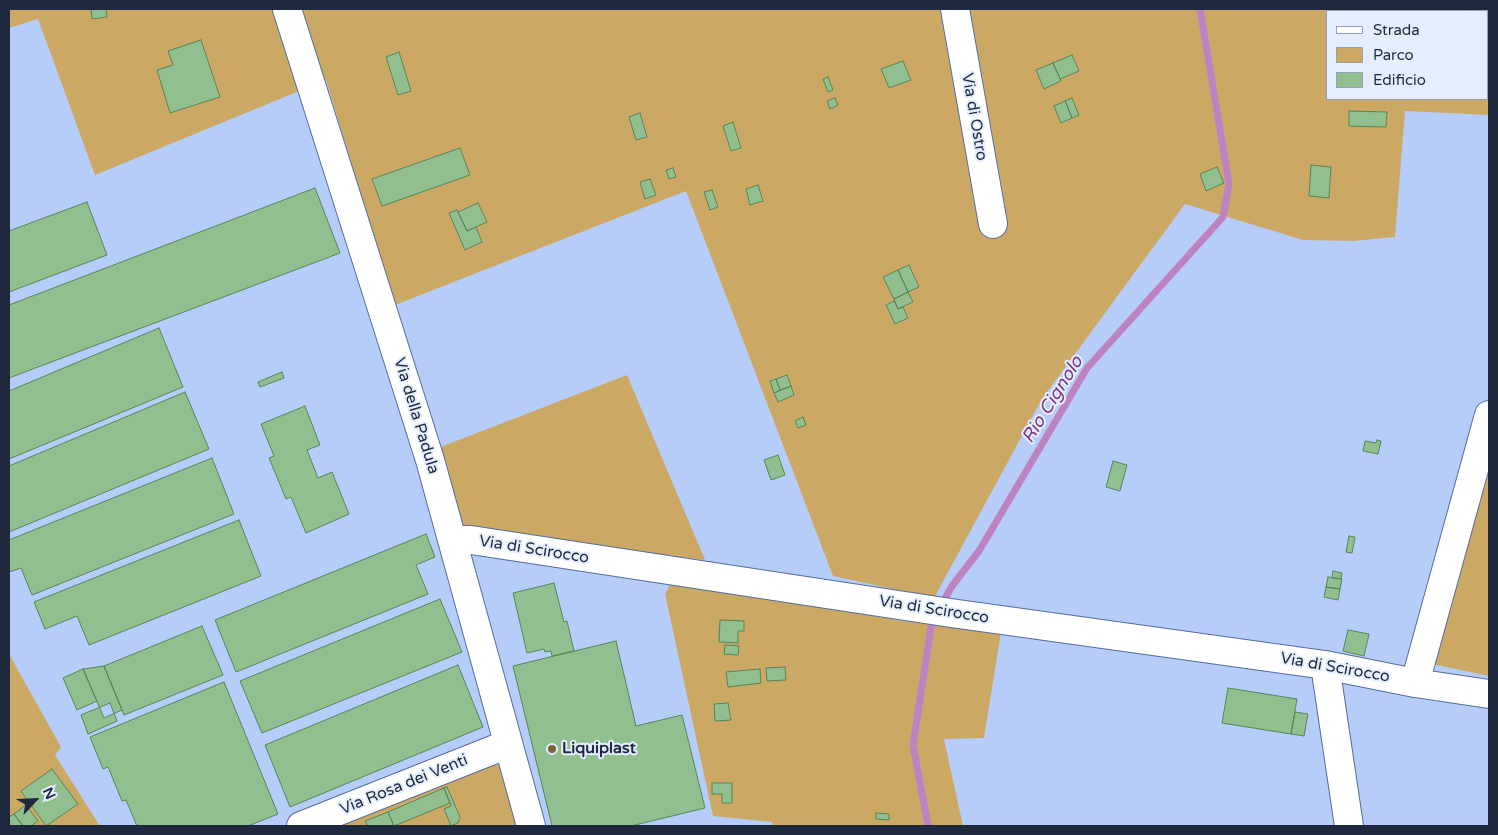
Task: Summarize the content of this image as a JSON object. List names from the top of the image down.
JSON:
{
  "streets": {
    "street": [
      "Via di Ostro",
      "Via della Padula",
      "Via di Scirocco",
      "Via Rosa dei Venti"
    ]
  },
  "crossings": [
    ["Via della Padula", "Via di Scirocco"],
    ["Via della Padula", "Via Rosa dei Venti"]
  ],
  "water": ["Rio Cignolo"],
  "places": ["Liquiplast"],
  "legend": ["Strada", "Parco", "Edificio"],
  "north": "top right"
}
